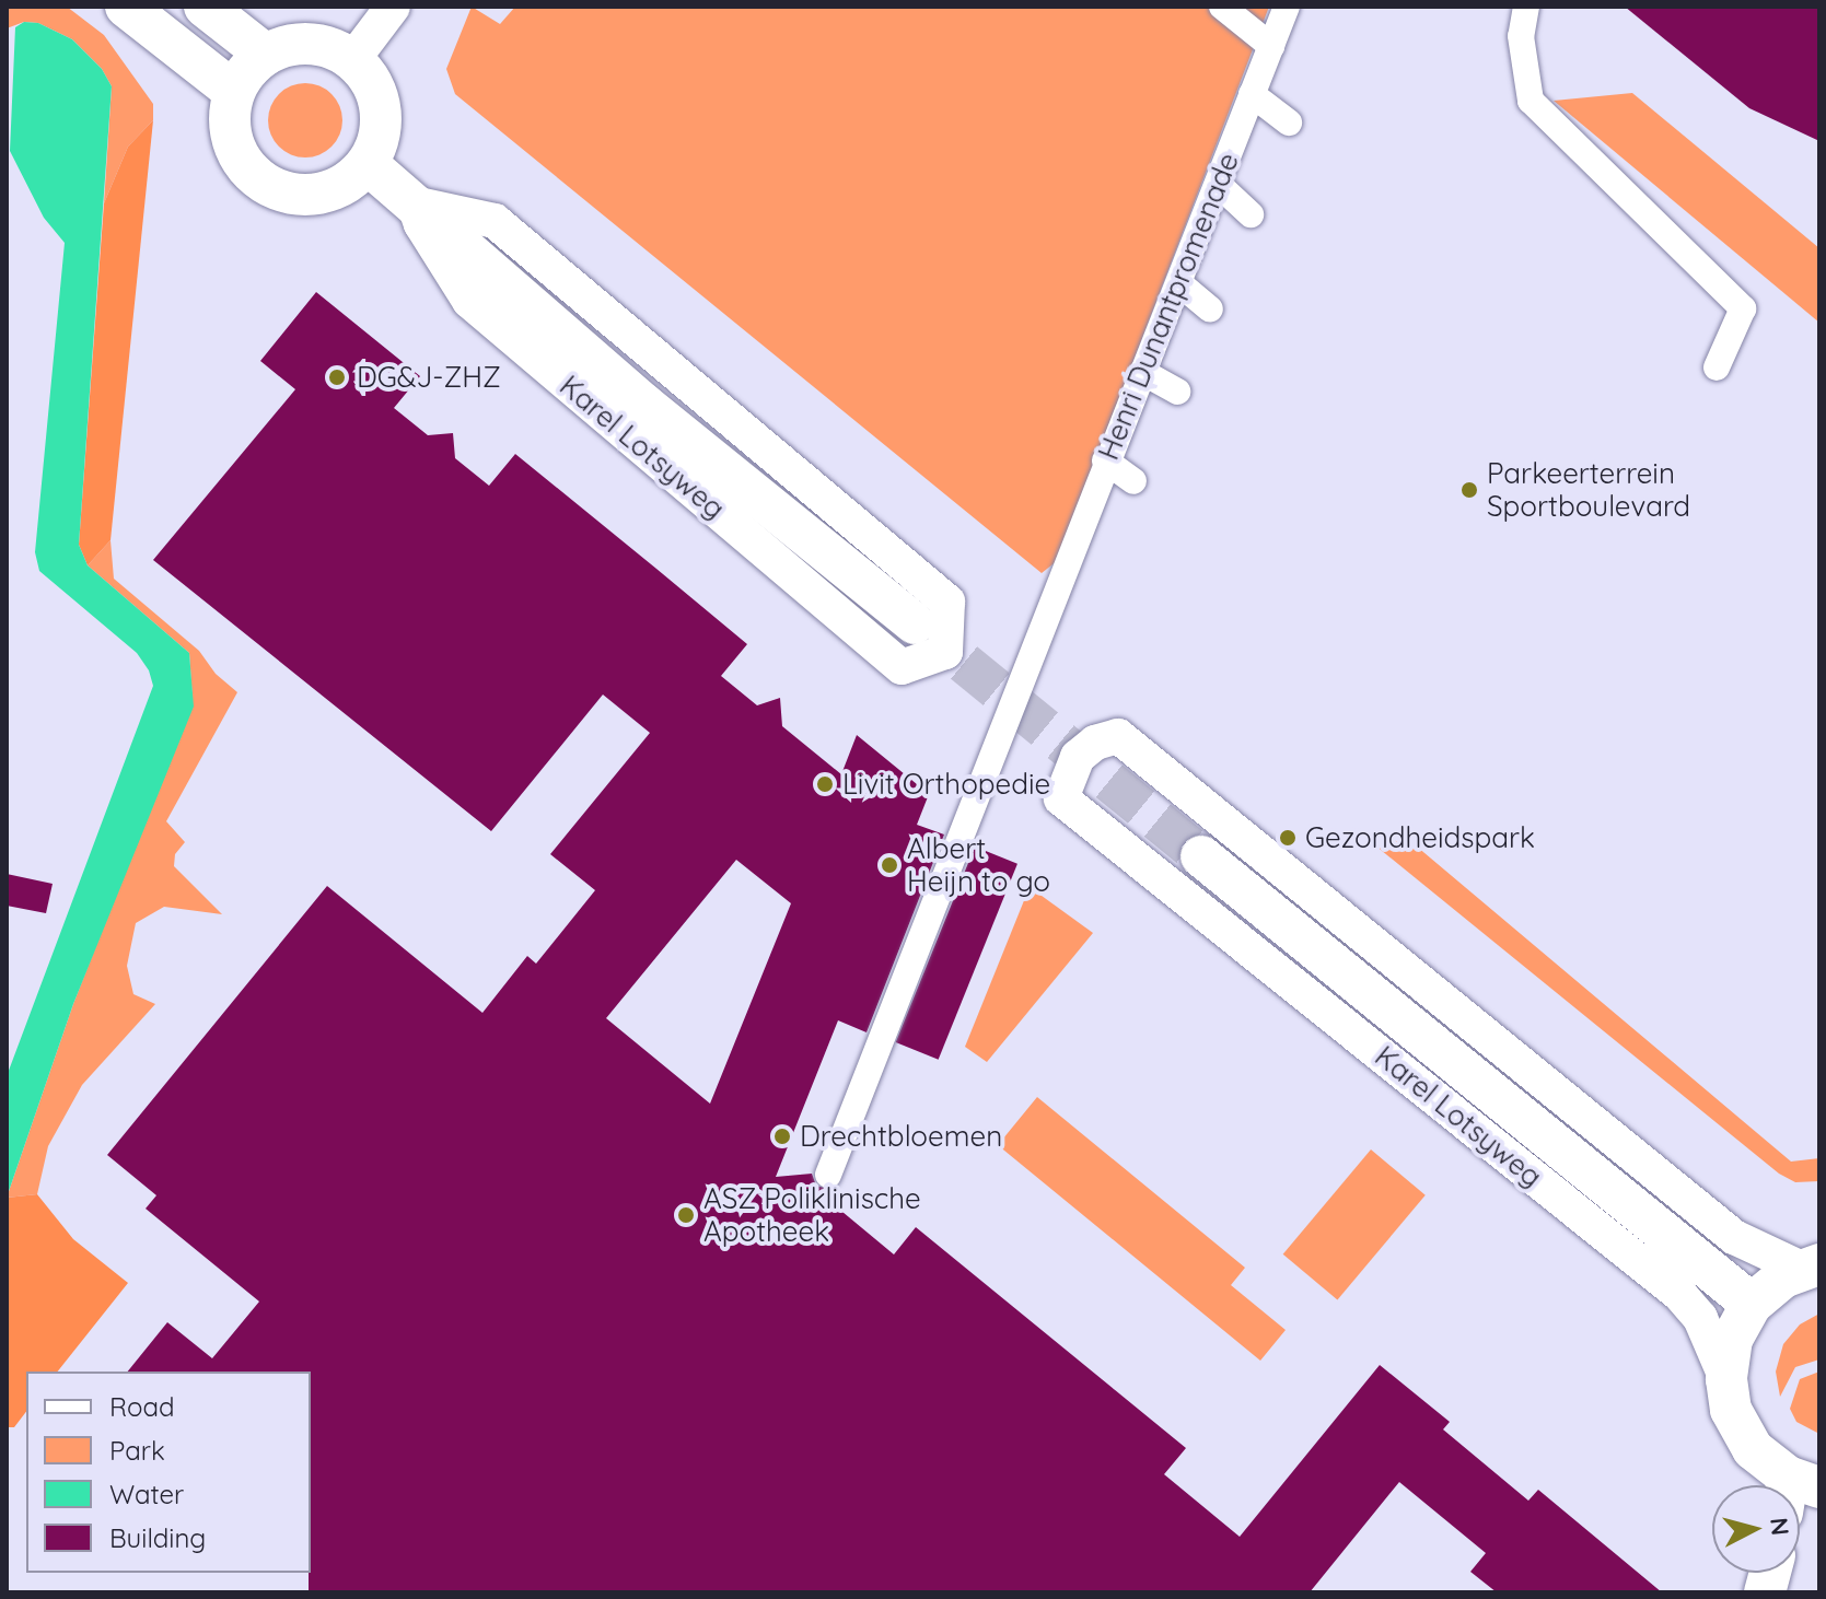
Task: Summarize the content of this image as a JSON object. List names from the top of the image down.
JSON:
{
  "streets": {
    "street": ["Henri Dunantpromenade", "Karel Lotsyweg"]
  },
  "places": [
    "DG&J-ZHZ",
    "Parkeerterrein Sportboulevard",
    "Livit Orthopedie",
    "Gezondheidspark",
    "Albert Heijn to go",
    "Drechtbloemen",
    "ASZ Poliklinische Apotheek"
  ],
  "legend": [
    "Road",
    "Park",
    "Water",
    "Building"
  ],
  "north": "right"
}
